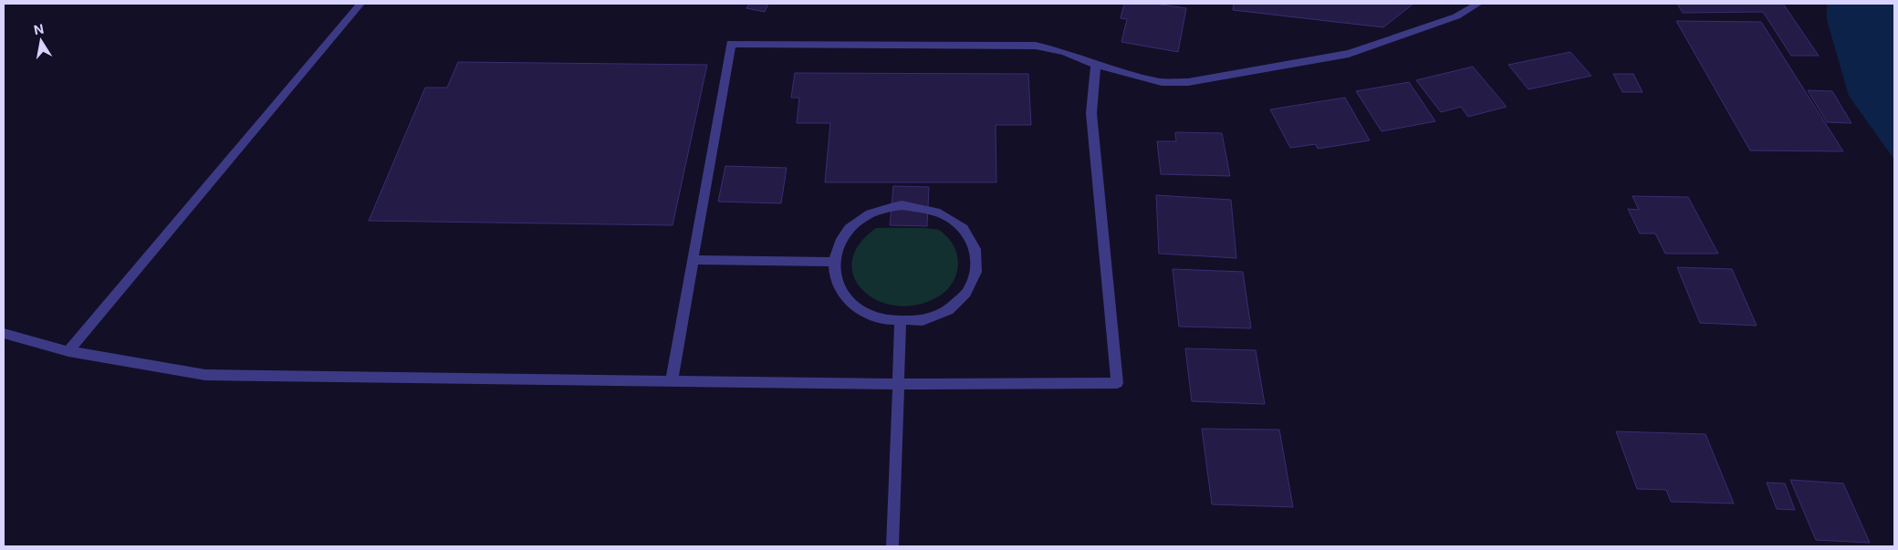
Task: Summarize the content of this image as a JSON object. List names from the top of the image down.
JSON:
{
  "north": "top"
}
